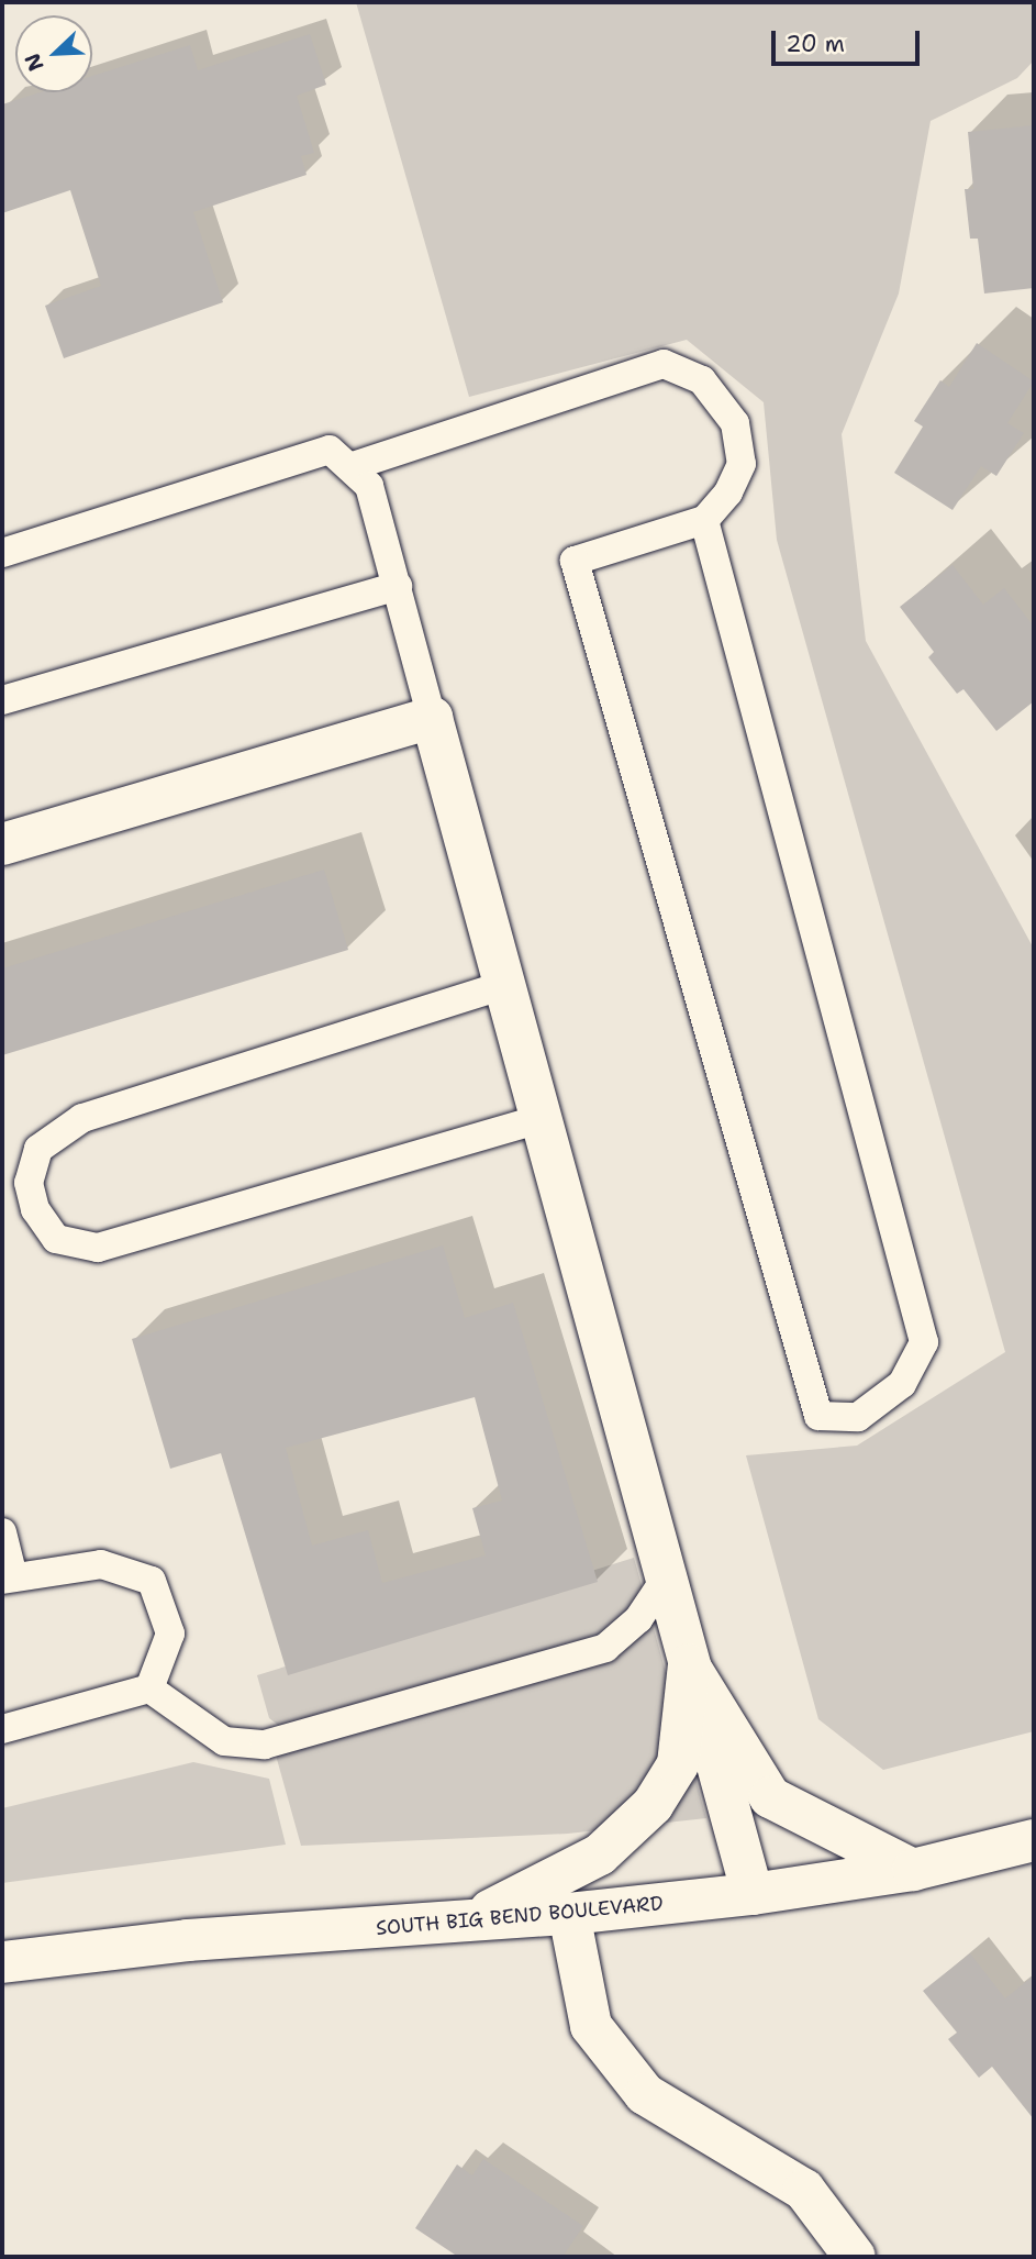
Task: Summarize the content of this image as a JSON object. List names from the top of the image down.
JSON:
{
  "streets": {
    "street": ["SOUTH BIG BEND BOULEVARD"]
  },
  "scale_bar": "20 m",
  "north": "bottom left"
}
